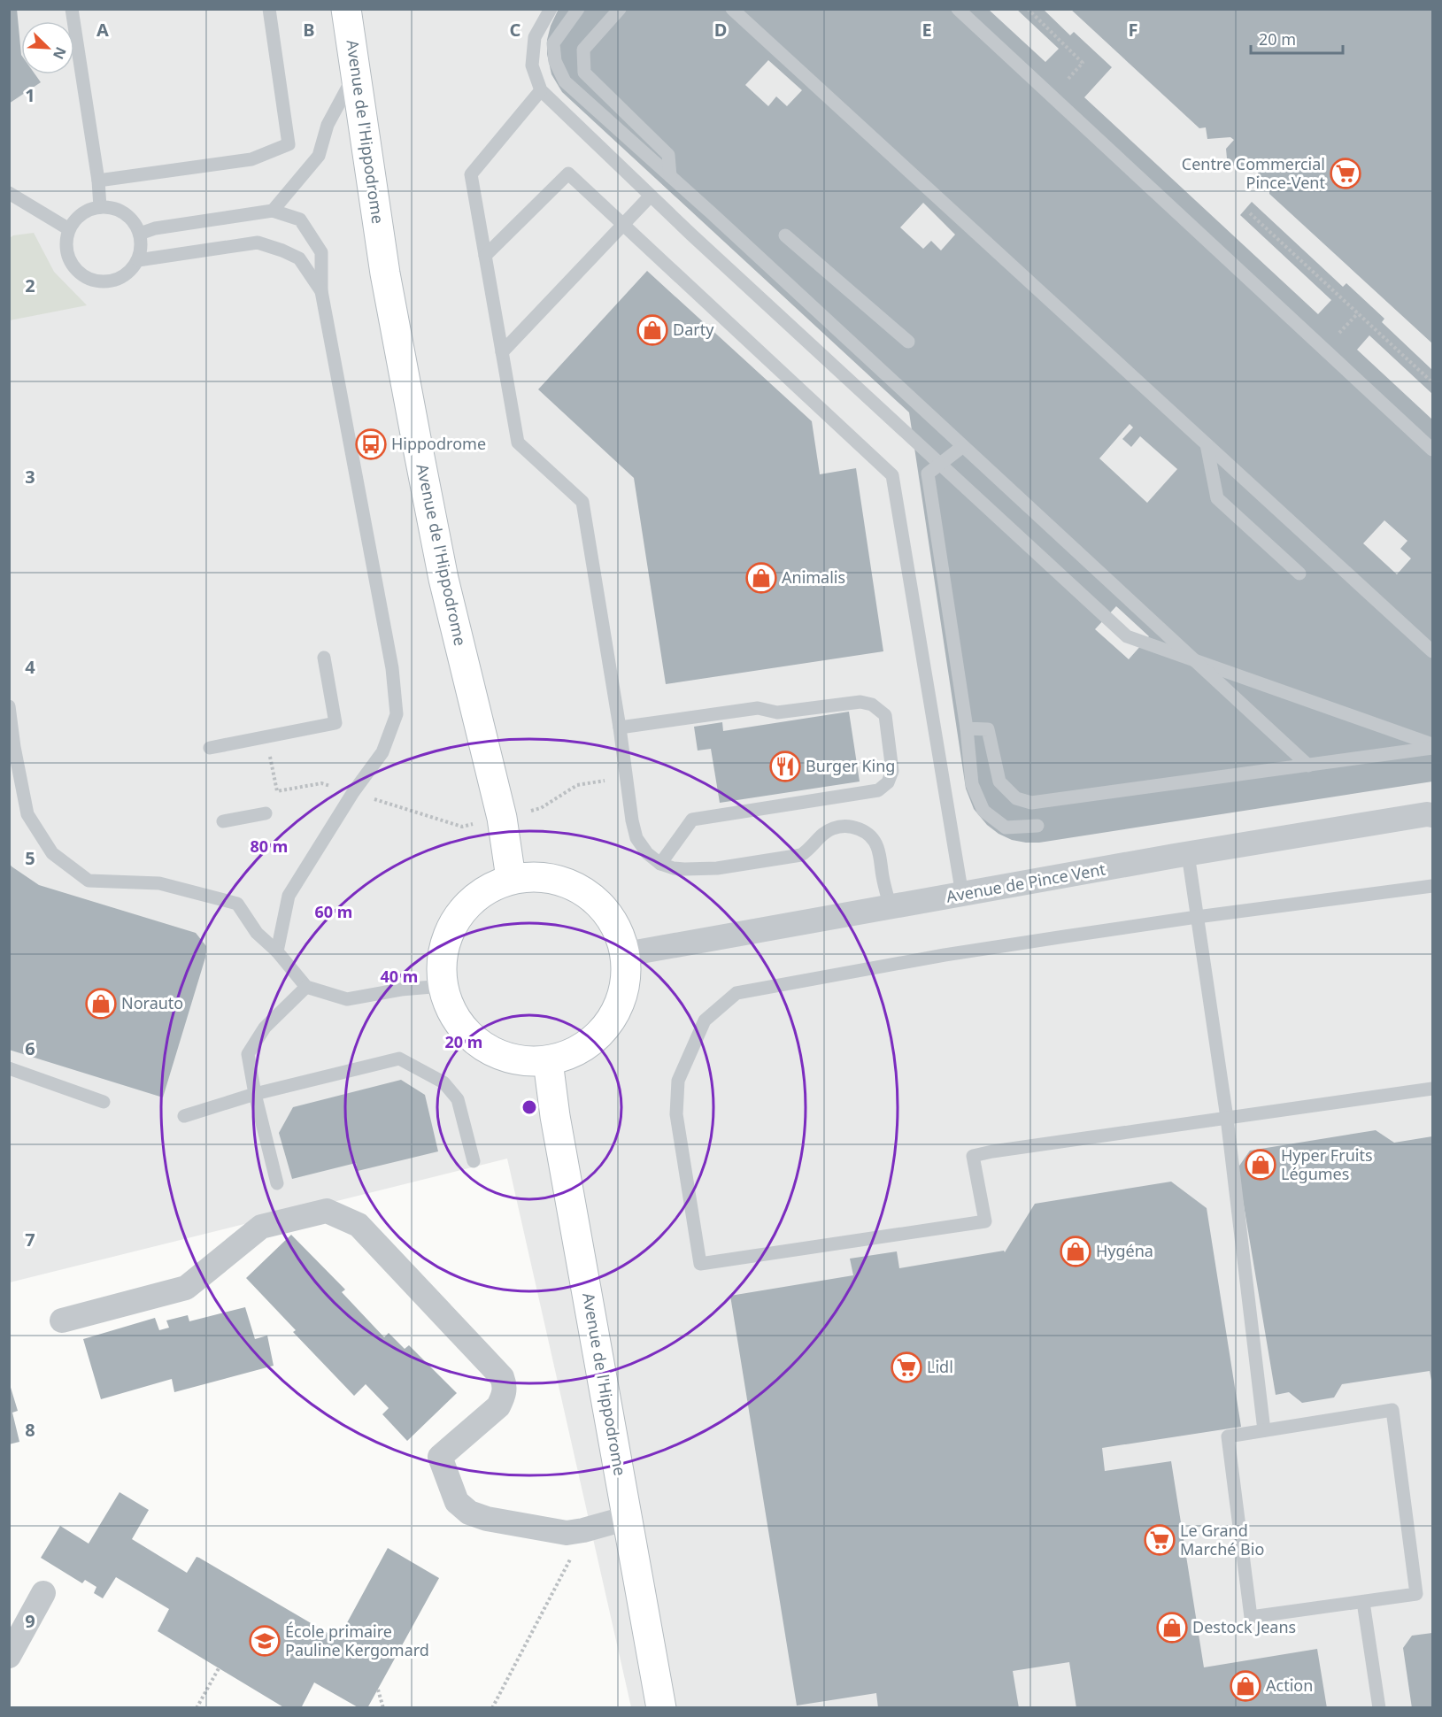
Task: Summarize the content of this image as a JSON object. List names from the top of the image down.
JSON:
{
  "streets": {
    "main road": ["Avenue de l'Hippodrome"],
    "street": ["Avenue de Pince Vent"]
  },
  "crossings": [
    ["Avenue de l'Hippodrome", "Avenue de Pince Vent"]
  ],
  "places": {
    "supermarket": ["Centre Commercial Pince-Vent", "Lidl", "Le Grand Marché Bio"],
    "shop": [
      "Darty",
      "Animalis",
      "Norauto",
      "Hyper Fruits Légumes",
      "Hygéna",
      "Destock Jeans",
      "Action"
    ],
    "bus stop": ["Hippodrome"],
    "restaurant": ["Burger King"],
    "school or university": ["École primaire Pauline Kergomard"]
  },
  "scale_bar": "20 m",
  "north": "bottom right",
  "grid": {
    "columns": [
      "A",
      "B",
      "C",
      "D",
      "E",
      "F"
    ],
    "rows": [
      "1",
      "2",
      "3",
      "4",
      "5",
      "6",
      "7",
      "8",
      "9"
    ]
  },
  "rings": [
    "80 m",
    "60 m",
    "40 m",
    "20 m"
  ]
}
